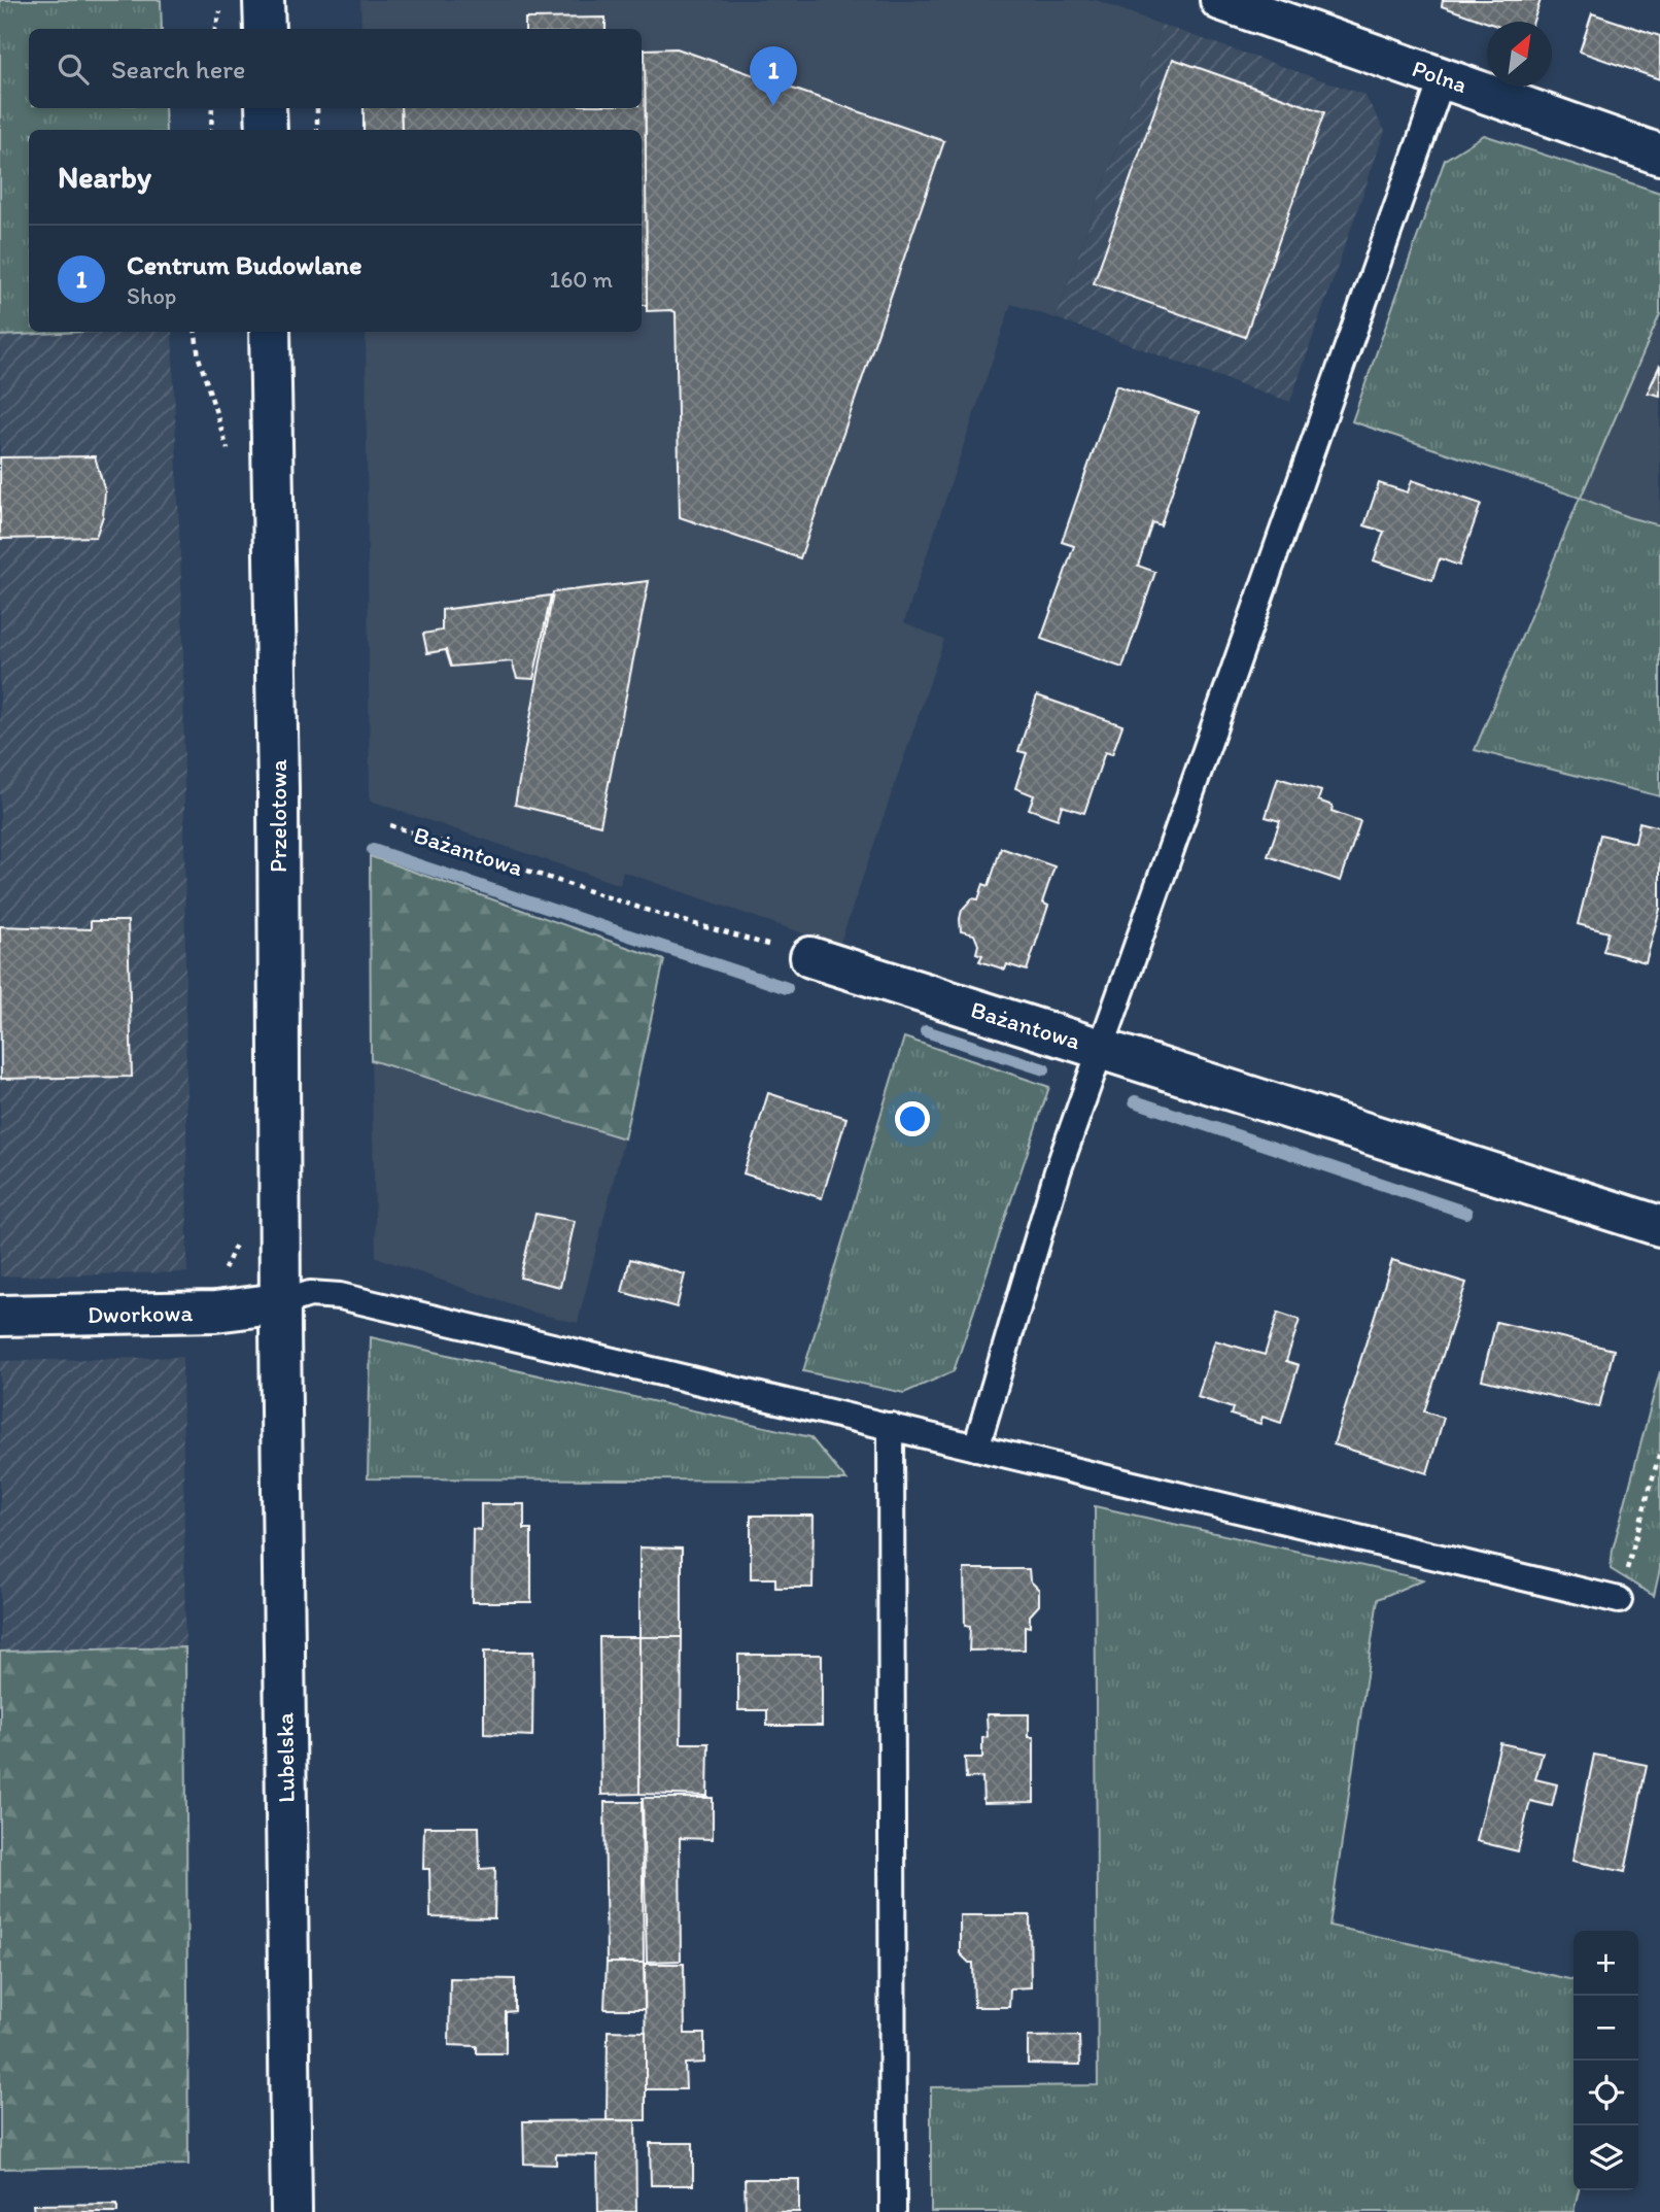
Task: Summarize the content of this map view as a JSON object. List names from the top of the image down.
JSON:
{
  "streets": {
    "street": [
      "Polna",
      "Przelotowa",
      "Bażantowa",
      "Dworkowa",
      "Lubelska"
    ]
  },
  "crossings": [
    ["Przelotowa", "Dworkowa"],
    ["Przelotowa", "Lubelska"],
    ["Dworkowa", "Lubelska"]
  ],
  "north": "top right",
  "page": {
    "search": "Search here",
    "pins": "1",
    "heading": "Nearby",
    "list": [
      {
        "mark": "1",
        "name": "Centrum Budowlane",
        "note": "Shop",
        "value": "160 m"
      }
    ],
    "map_buttons": ["+", "−"]
  }
}
